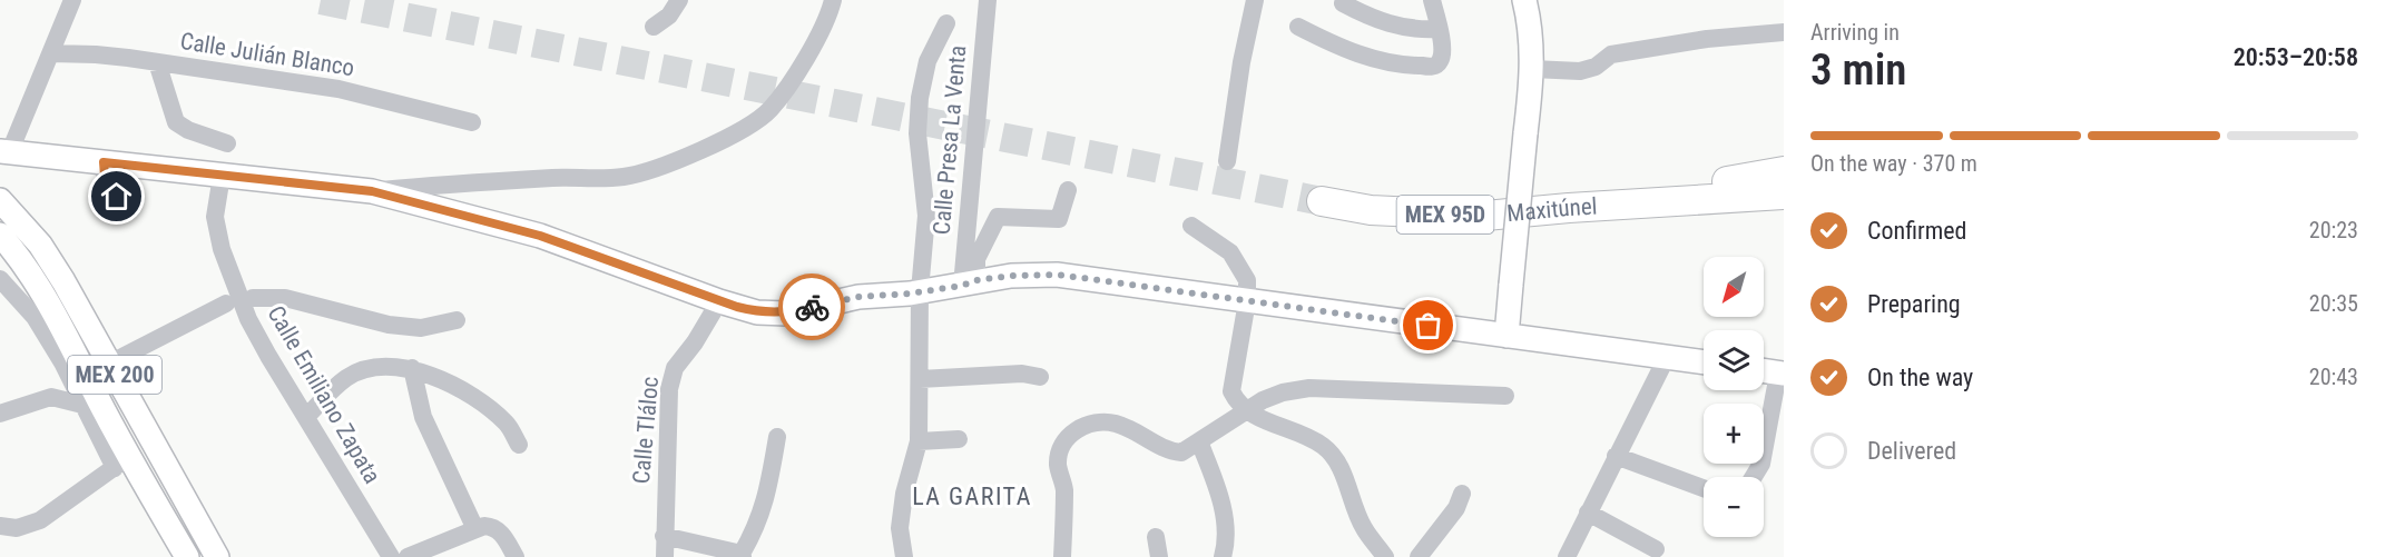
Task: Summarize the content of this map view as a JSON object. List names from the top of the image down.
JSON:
{
  "streets": {
    "highway": ["Maxitúnel", "MEX 95D"],
    "main road": ["MEX 200"],
    "street": [
      "Calle Julián Blanco",
      "Calle Presa La Venta",
      "Calle Emiliano Zapata",
      "Calle Tláloc"
    ]
  },
  "crossings": [
    ["Maxitúnel", "MEX 95D"]
  ],
  "districts": ["LA GARITA"],
  "north": "bottom left",
  "page": {
    "heading": ["3 min", "Arriving in", "20:53–20:58"],
    "bar": "On the way · 370 m",
    "list": [
      ["Confirmed", "20:23"],
      ["Preparing", "20:35"],
      ["On the way", "20:43"],
      "Delivered"
    ],
    "map_buttons": ["+", "−"]
  }
}
